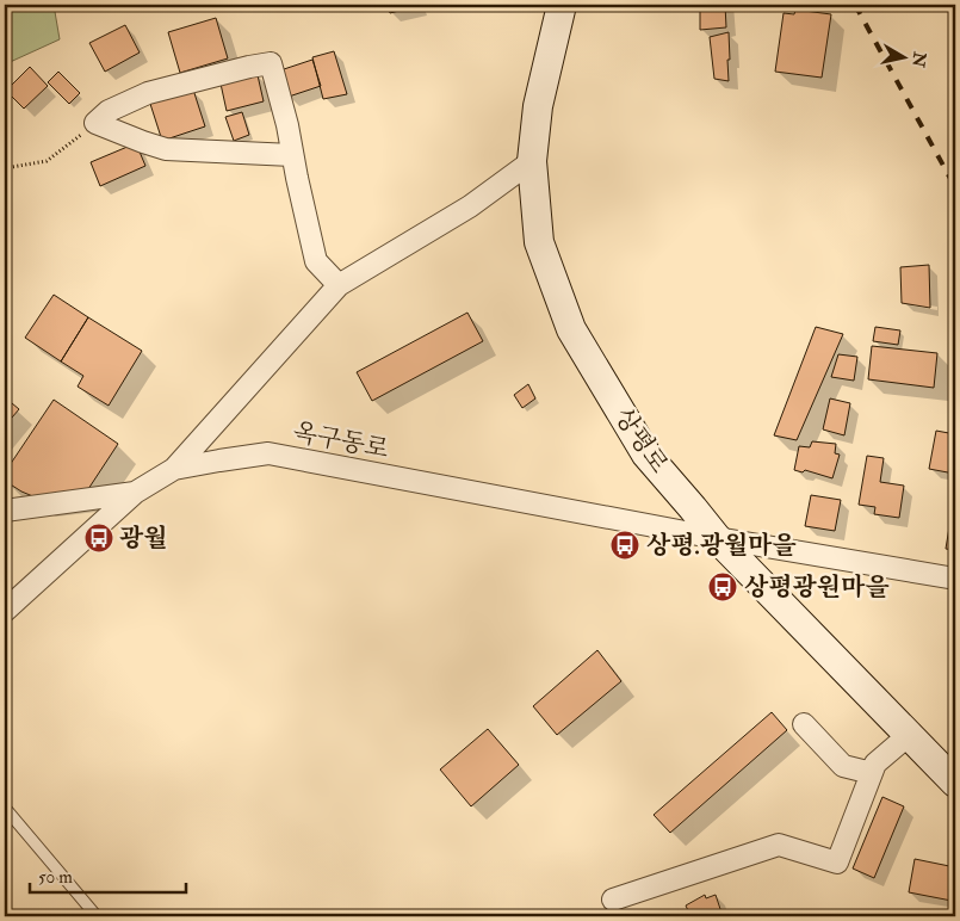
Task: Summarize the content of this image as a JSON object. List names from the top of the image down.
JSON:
{
  "streets": {
    "main road": ["상평로"],
    "street": ["옥구동로"]
  },
  "crossings": [
    ["옥구동로", "상평로"]
  ],
  "places": {
    "bus stop": ["광월", "상평.광월마을", "상평광원마을"]
  },
  "scale_bar": "50 m",
  "north": "right"
}
